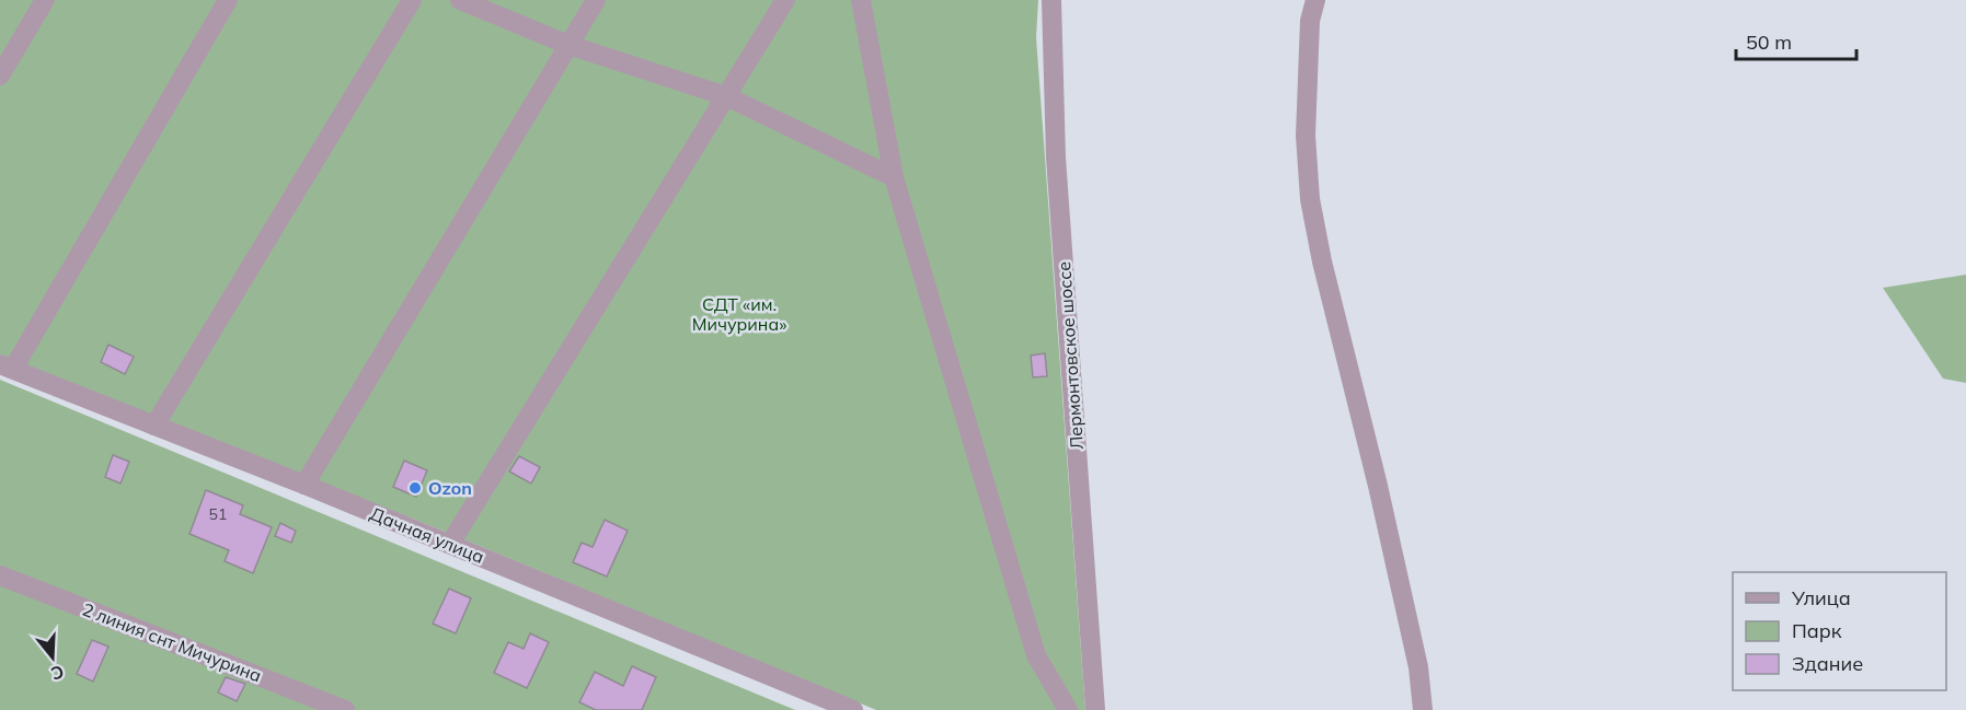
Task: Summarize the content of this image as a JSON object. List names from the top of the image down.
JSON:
{
  "streets": {
    "street": ["Лермонтовское шоссе", "Дачная улица", "2 линия снт Мичурина"]
  },
  "parks": ["СДТ «им. Мичурина»"],
  "places": ["Ozon"],
  "house_numbers": ["51"],
  "legend": ["Улица", "Парк", "Здание"],
  "scale_bar": "50 m",
  "north": "bottom"
}
